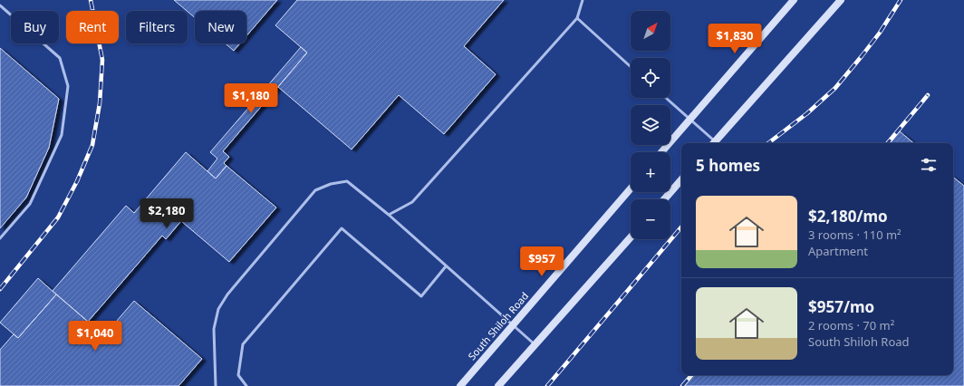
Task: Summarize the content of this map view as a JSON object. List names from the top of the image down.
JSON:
{
  "streets": {
    "main road": ["South Shiloh Road"]
  },
  "north": "top right",
  "page": {
    "map_buttons": ["+", "−"],
    "chip": [
      "Buy",
      "Rent",
      "Filters",
      "New"
    ],
    "price": [
      "$1,830",
      "$1,180",
      "$2,180",
      "$957",
      "$1,040"
    ],
    "heading": "5 homes",
    "list": [
      {
        "name": "$2,180/mo",
        "note": "3 rooms · 110 m² · Apartment"
      },
      {
        "name": "$957/mo",
        "note": "2 rooms · 70 m² · South Shiloh Road"
      }
    ]
  }
}
